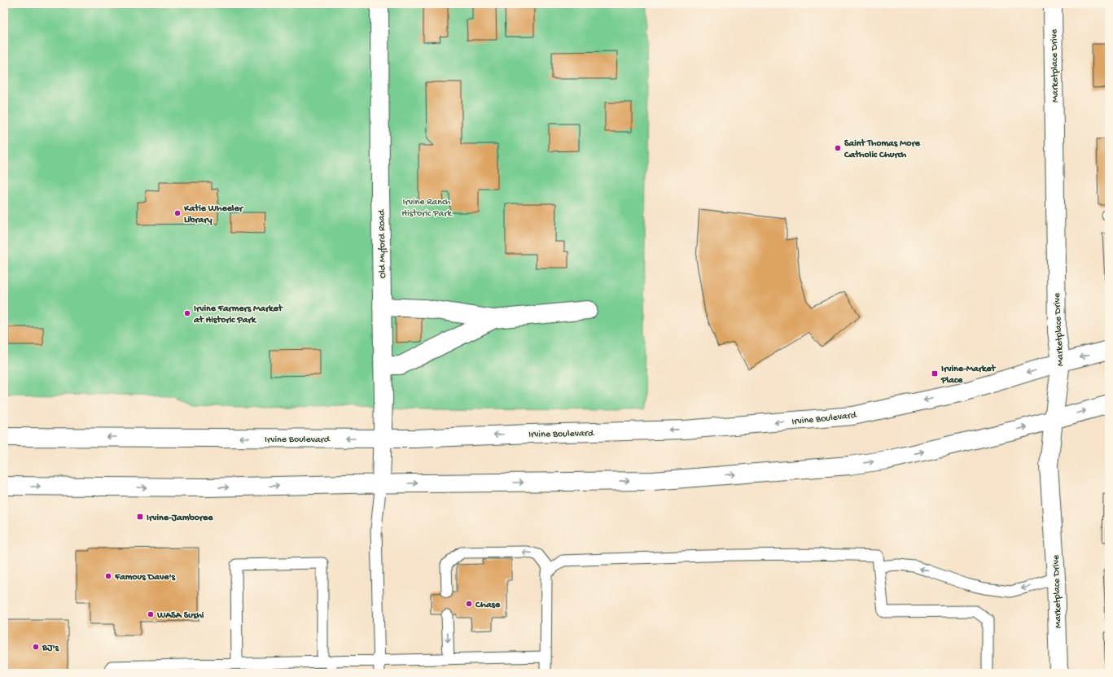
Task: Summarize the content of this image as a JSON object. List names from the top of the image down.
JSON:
{
  "streets": {
    "main road": ["Marketplace Drive", "Old Myford Road", "Irvine Boulevard"]
  },
  "crossings": [
    ["Marketplace Drive", "Irvine Boulevard"],
    ["Old Myford Road", "Irvine Boulevard"]
  ],
  "parks": ["Irvine Ranch Historic Park"],
  "places": {
    "other": [
      "Saint Thomas More Catholic Church",
      "Katie Wheeler Library",
      "Irvine Farmers Market at Historic Park",
      "Famous Dave's",
      "Chase",
      "WASA Sushi",
      "BJ's"
    ],
    "transit": ["Irvine-Market Place", "Irvine-Jamboree"]
  }
}
